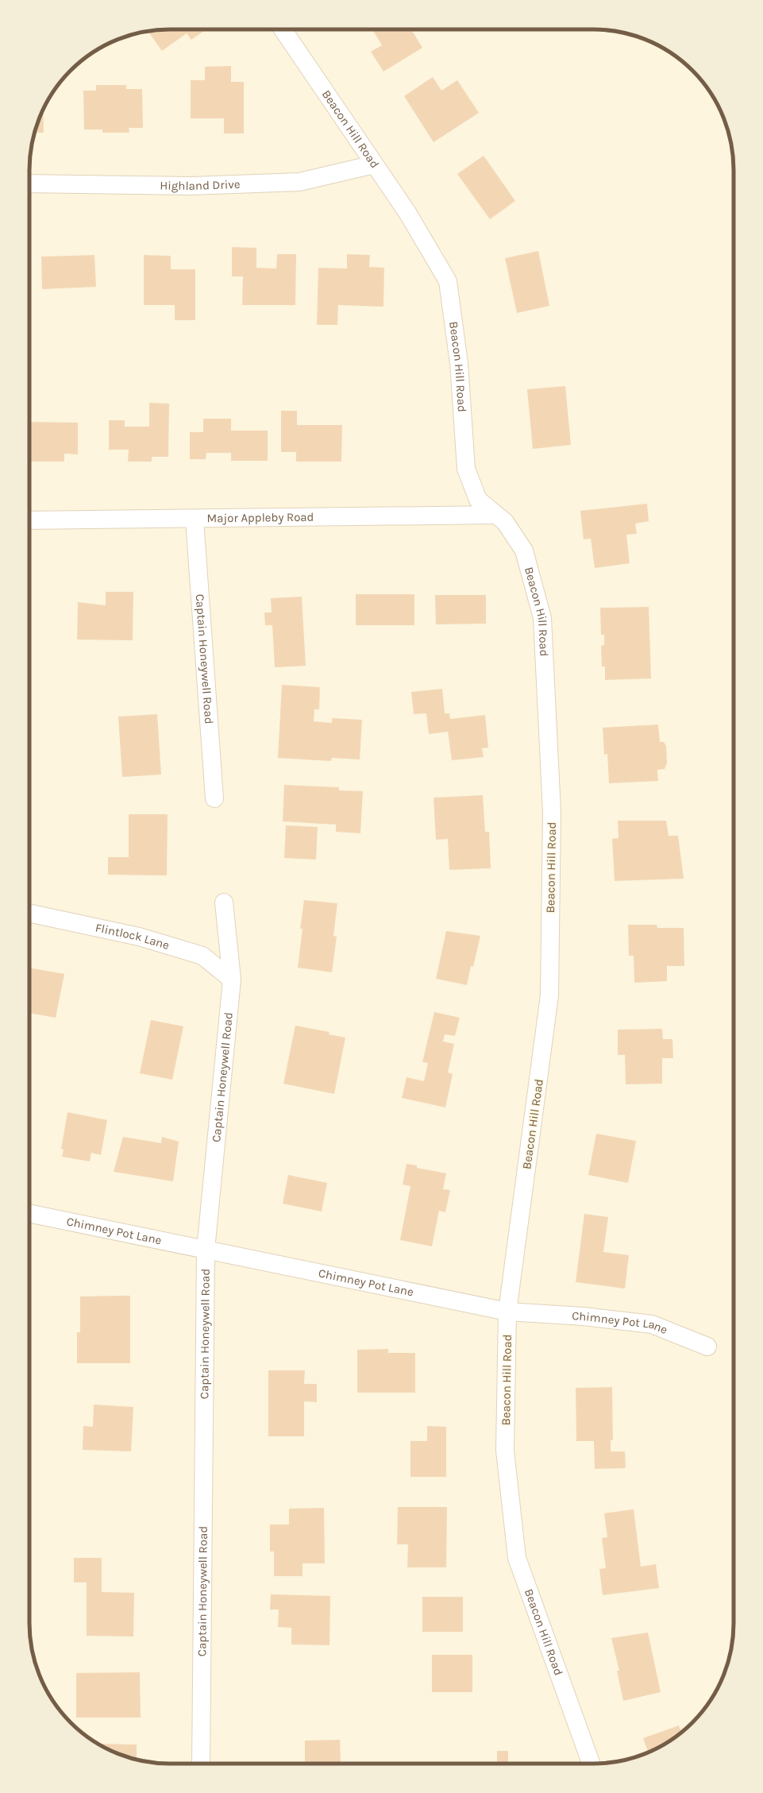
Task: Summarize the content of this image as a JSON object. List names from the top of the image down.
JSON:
{
  "streets": {
    "street": [
      "Beacon Hill Road",
      "Highland Drive",
      "Major Appleby Road",
      "Captain Honeywell Road",
      "Flintlock Lane",
      "Chimney Pot Lane"
    ]
  },
  "crossings": [
    ["Beacon Hill Road", "Highland Drive"],
    ["Beacon Hill Road", "Major Appleby Road"],
    ["Beacon Hill Road", "Chimney Pot Lane"],
    ["Major Appleby Road", "Captain Honeywell Road"],
    ["Captain Honeywell Road", "Flintlock Lane"],
    ["Captain Honeywell Road", "Chimney Pot Lane"]
  ]
}
